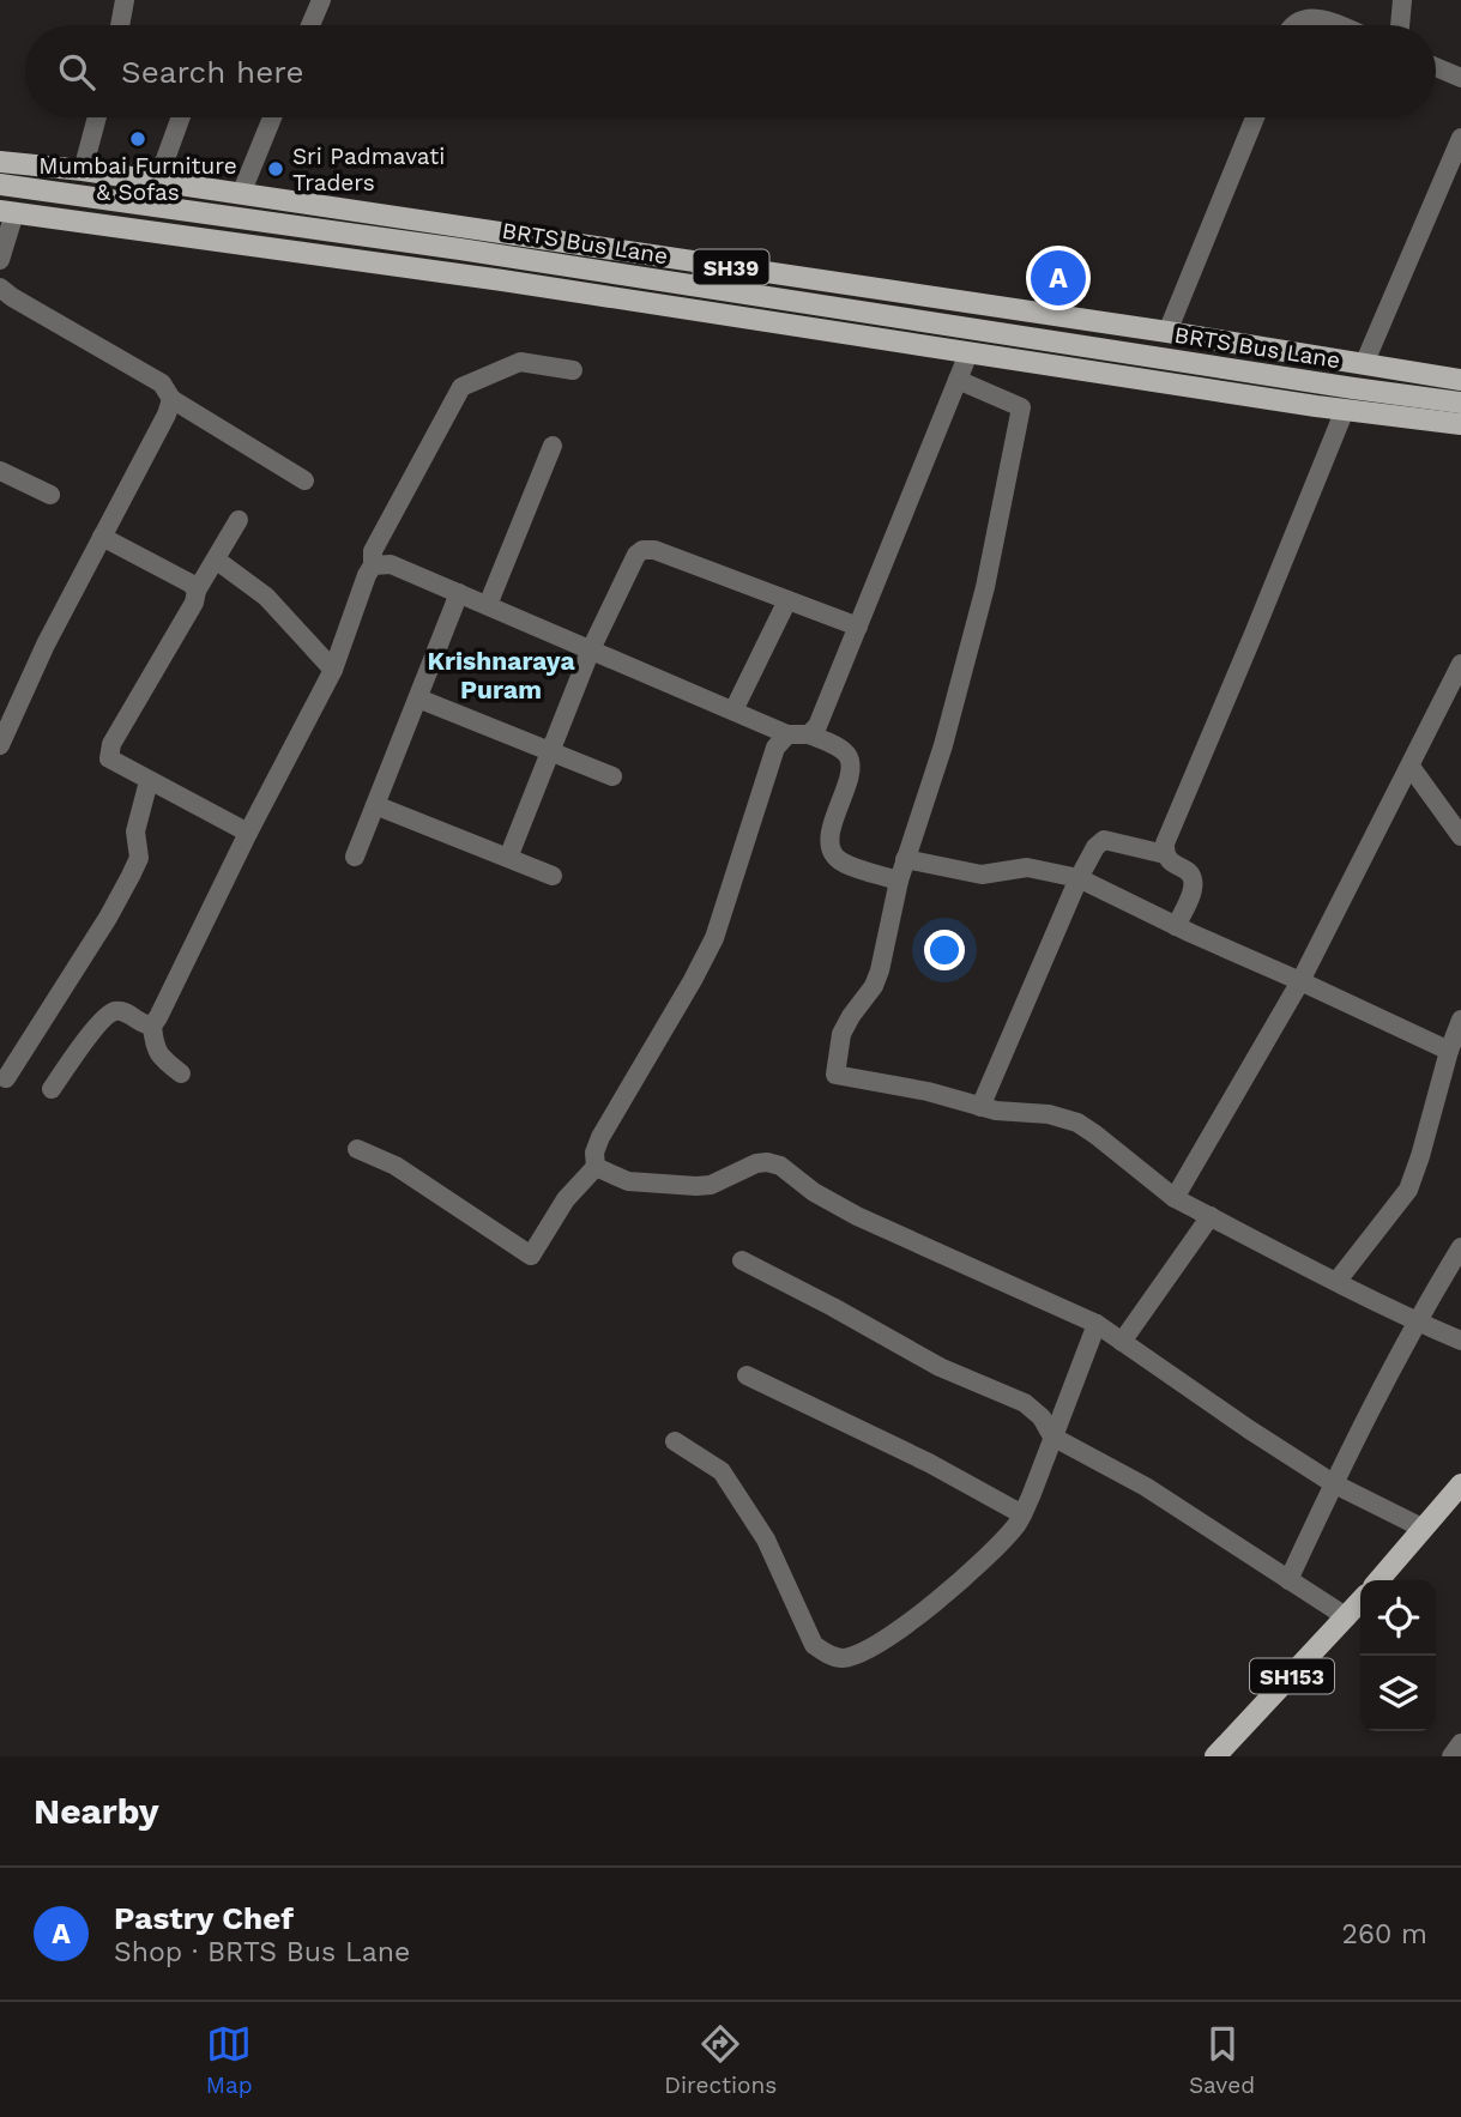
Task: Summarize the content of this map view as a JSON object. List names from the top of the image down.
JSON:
{
  "streets": {
    "main road": ["BRTS Bus Lane", "SH39", "SH153"]
  },
  "districts": ["Krishnaraya Puram"],
  "places": ["Mumbai Furniture & Sofas", "Sri Padmavati Traders"],
  "page": {
    "search": "Search here",
    "pins": "A",
    "heading": "Nearby",
    "list": [
      {
        "mark": "A",
        "name": "Pastry Chef",
        "note": "Shop · BRTS Bus Lane",
        "value": "260 m"
      }
    ],
    "nav": ["Map", "Directions", "Saved"]
  }
}
